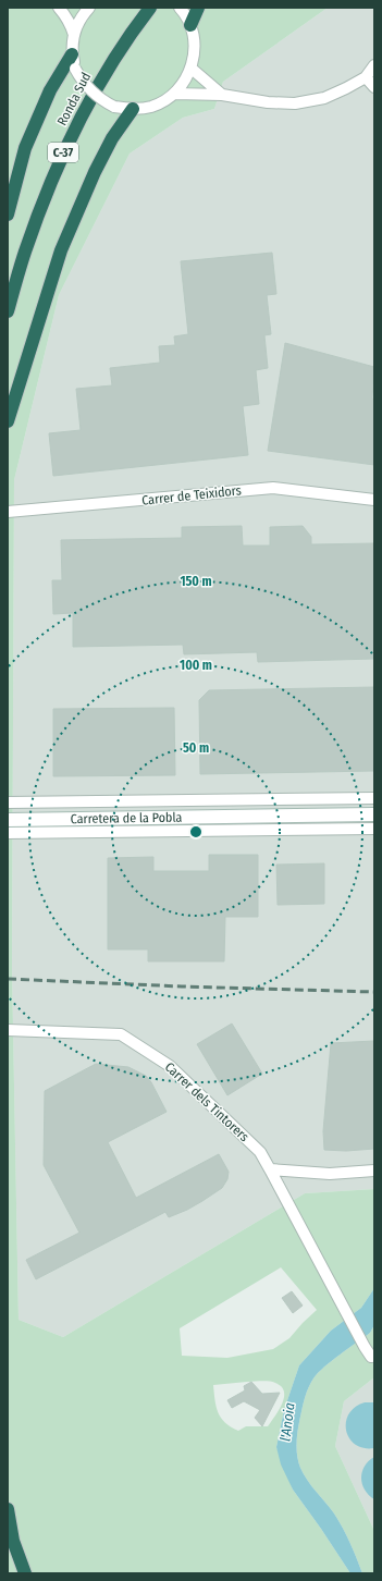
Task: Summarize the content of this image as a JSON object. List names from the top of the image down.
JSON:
{
  "streets": {
    "highway": ["Ronda Sud", "C-37"],
    "street": ["Carrer de Teixidors", "Carretera de la Pobla", "Carrer dels Tintorers"]
  },
  "water": ["l'Anoia"],
  "rings": ["150 m", "100 m", "50 m"]
}
